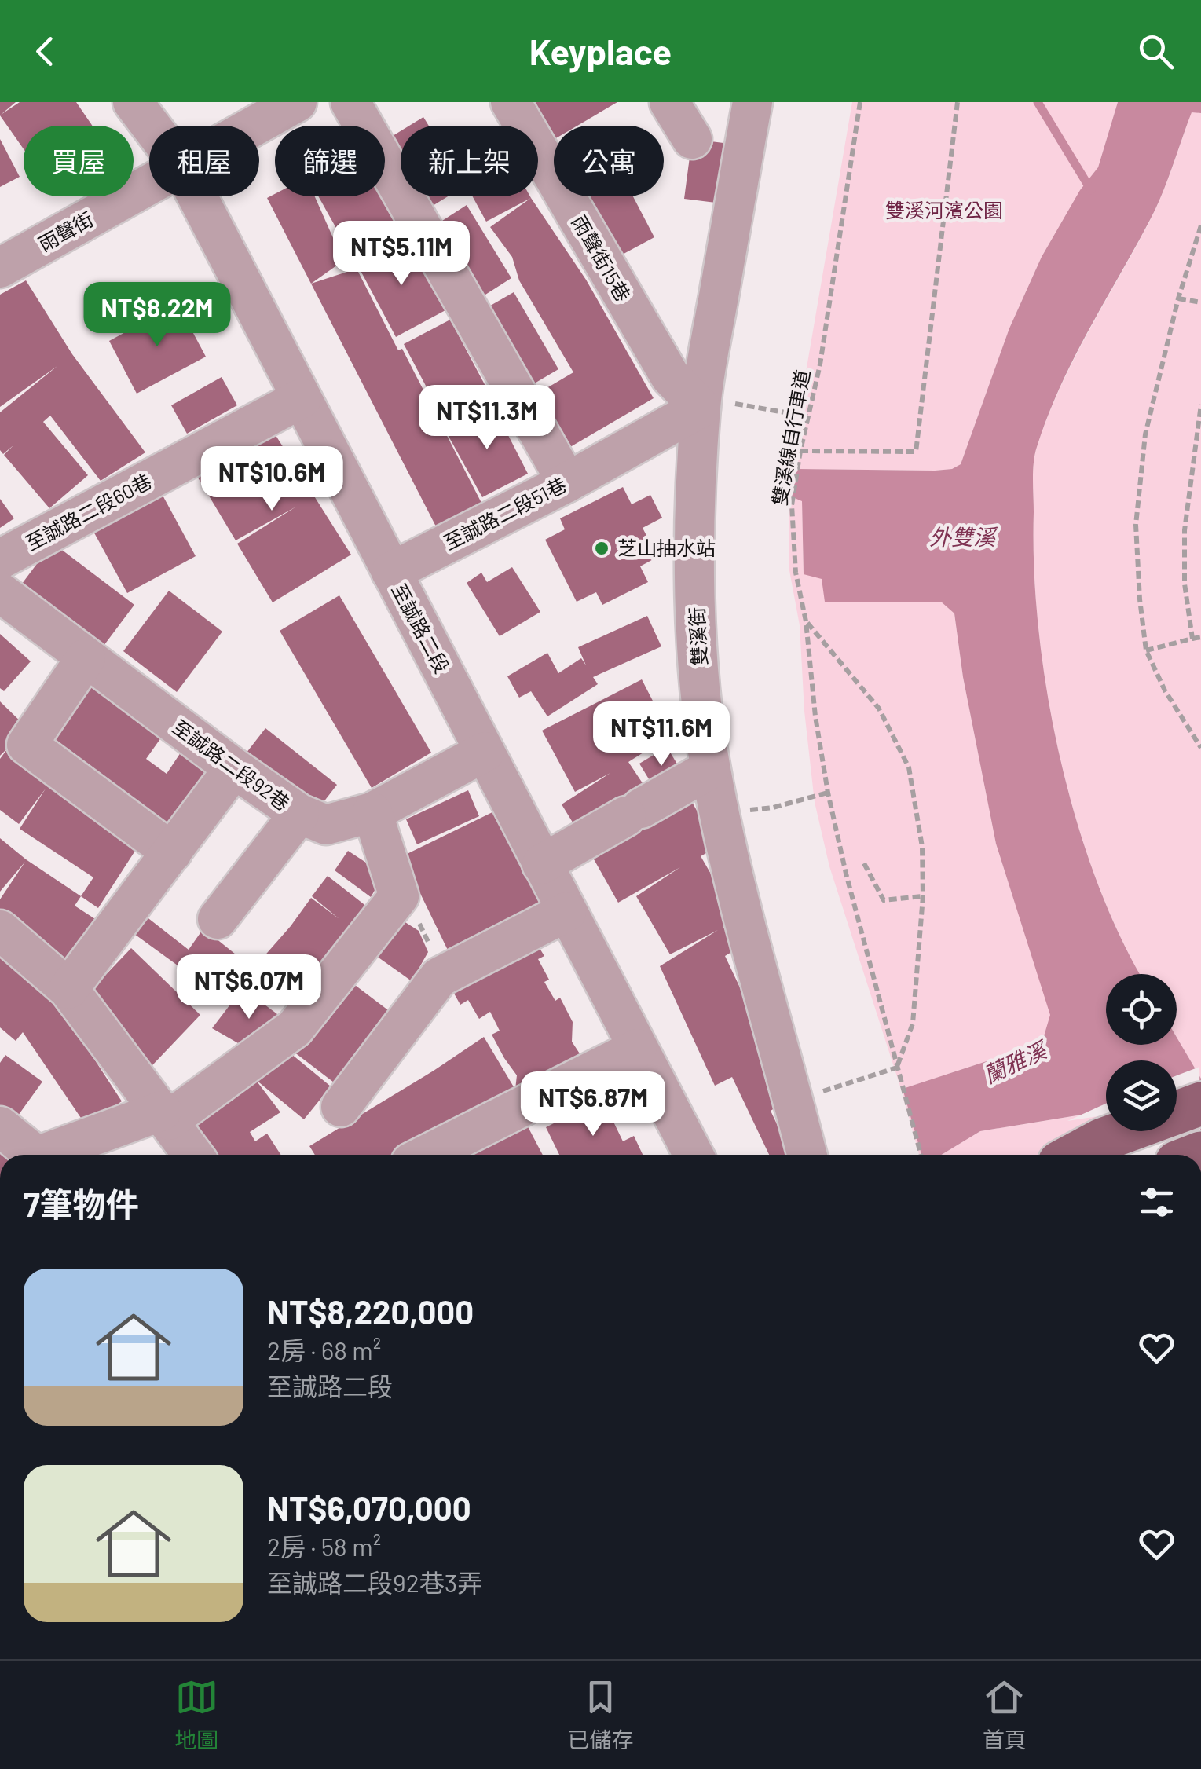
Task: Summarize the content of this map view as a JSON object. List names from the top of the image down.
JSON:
{
  "streets": {
    "street": [
      "雨聲街",
      "雨聲街15巷",
      "至誠路二段60巷",
      "至誠路二段51巷",
      "至誠路二段",
      "雙溪街",
      "至誠路二段92巷"
    ],
    "path": ["雙溪線自行車道"]
  },
  "crossings": [
    ["雨聲街15巷", "至誠路二段51巷"],
    ["雨聲街15巷", "雙溪街"],
    ["至誠路二段60巷", "至誠路二段"],
    ["至誠路二段51巷", "至誠路二段"],
    ["至誠路二段51巷", "雙溪街"],
    ["至誠路二段", "至誠路二段92巷"]
  ],
  "water": ["外雙溪", "蘭雅溪"],
  "parks": ["雙溪河濱公園"],
  "places": ["芝山抽水站"],
  "page": {
    "header": "Keyplace",
    "chip": [
      "買屋",
      "租屋",
      "篩選",
      "新上架",
      "公寓"
    ],
    "price": [
      "NT$5.11M",
      "NT$8.22M",
      "NT$11.3M",
      "NT$10.6M",
      "NT$11.6M",
      "NT$6.07M",
      "NT$6.87M"
    ],
    "heading": "7筆物件",
    "list": [
      {
        "name": "NT$8,220,000",
        "note": "2房 · 68 m² · 至誠路二段"
      },
      {
        "name": "NT$6,070,000",
        "note": "2房 · 58 m² · 至誠路二段92巷3弄"
      }
    ],
    "tabs": ["地圖", "已儲存", "首頁"]
  }
}
